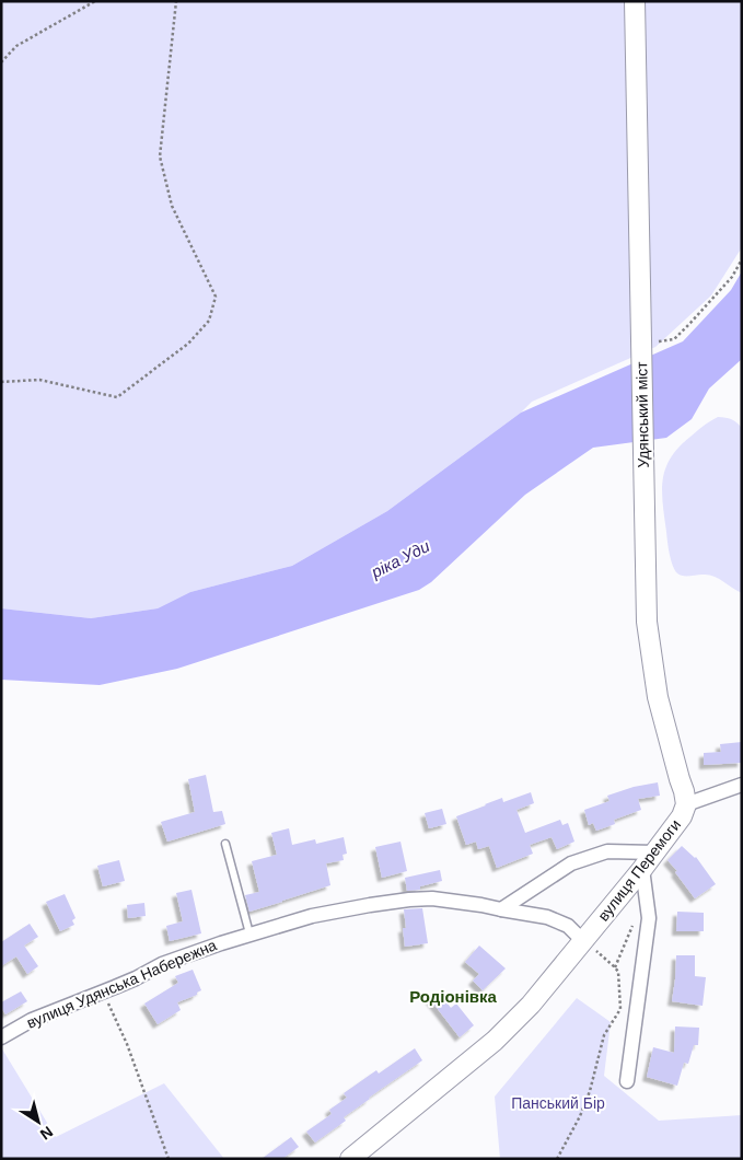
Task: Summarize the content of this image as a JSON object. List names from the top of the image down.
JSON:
{
  "streets": {
    "street": ["Удянський міст", "вулиця Перемоги", "вулиця Удянська Набережна"]
  },
  "crossings": [
    ["Удянський міст", "вулиця Перемоги"],
    ["вулиця Перемоги", "вулиця Удянська Набережна"]
  ],
  "districts": ["Родіонівка"],
  "water": ["ріка Уди"],
  "parks": ["Панський Бір"],
  "north": "bottom right"
}
